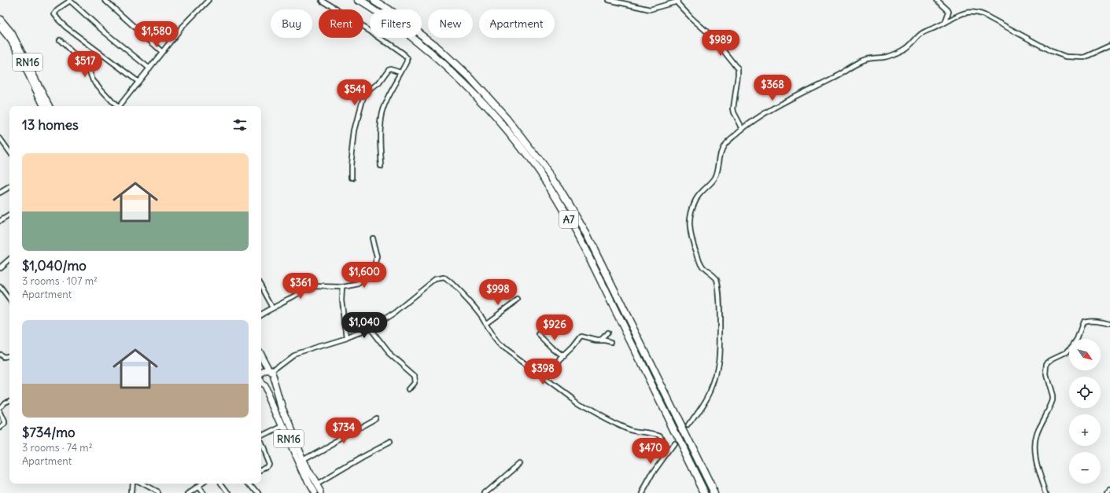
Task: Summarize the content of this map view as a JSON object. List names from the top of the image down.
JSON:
{
  "streets": {
    "highway": ["RN16", "A7"]
  },
  "north": "bottom right",
  "page": {
    "chip": [
      "Buy",
      "Rent",
      "Filters",
      "New",
      "Apartment"
    ],
    "price": [
      "$1,580",
      "$989",
      "$517",
      "$368",
      "$541",
      "$1,600",
      "$361",
      "$998",
      "$1,040",
      "$926",
      "$398",
      "$734",
      "$470"
    ],
    "heading": "13 homes",
    "list": [
      {
        "name": "$1,040/mo",
        "note": "3 rooms · 107 m² · Apartment"
      },
      {
        "name": "$734/mo",
        "note": "3 rooms · 74 m² · Apartment"
      }
    ],
    "map_buttons": ["+", "−"]
  }
}
